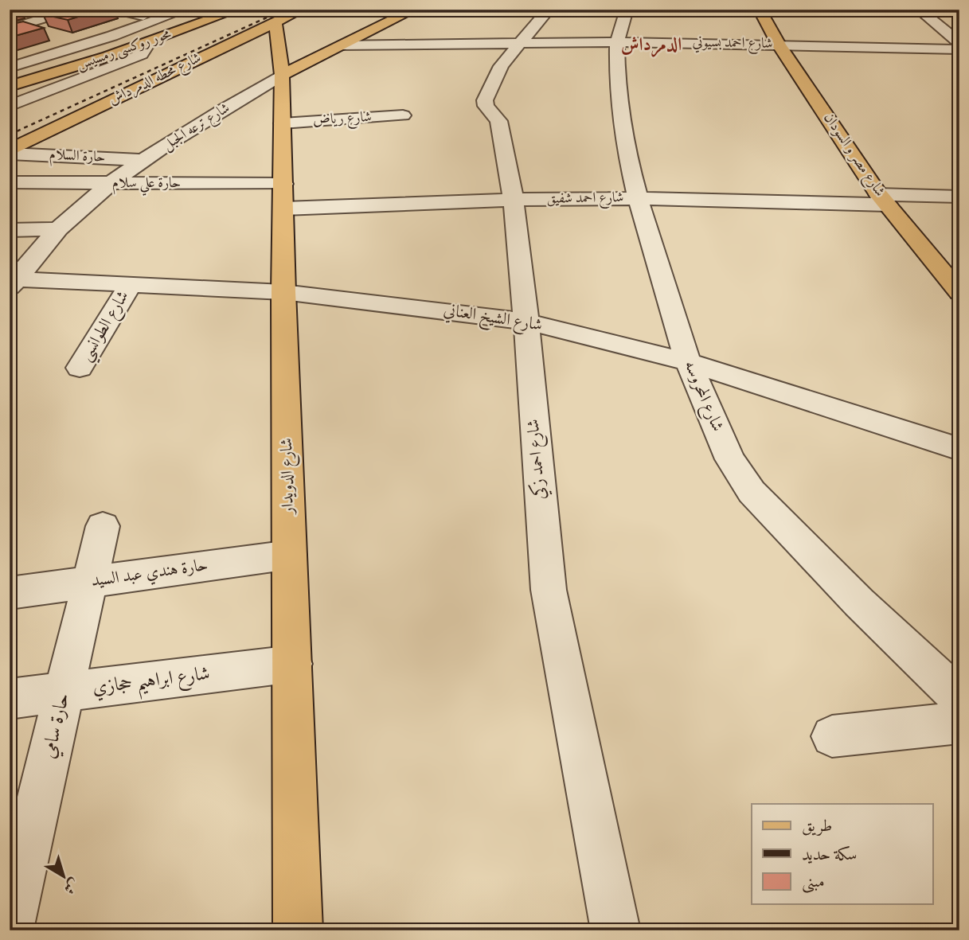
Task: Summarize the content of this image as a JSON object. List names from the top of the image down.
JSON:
{
  "streets": {
    "main road": [
      "محور روكسى رمسيس",
      "شارع محطه الدمرداش",
      "شارع ترعه الجبل",
      "شارع مصر و السودان",
      "شارع الدويدار"
    ],
    "street": [
      "شارع احمد بسيوني",
      "شارع رياض",
      "حارة السلام",
      "حارة علي سلام",
      "شارع احمد شفيق",
      "شارع الشيخ العناني",
      "شارع الطوانسي",
      "شارع المحروسه",
      "شارع احمد زكي",
      "حارة هندي عبد السيد",
      "شارع ابراهيم حجازي",
      "حارة سامي"
    ]
  },
  "crossings": [
    ["شارع احمد بسيوني", "شارع ترعه الجبل"],
    ["شارع احمد بسيوني", "شارع مصر و السودان"],
    ["شارع احمد بسيوني", "شارع المحروسه"],
    ["شارع احمد بسيوني", "شارع احمد زكي"],
    ["شارع محطه الدمرداش", "حارة السلام"],
    ["شارع محطه الدمرداش", "شارع الدويدار"],
    ["شارع رياض", "شارع الدويدار"],
    ["شارع ترعه الجبل", "حارة السلام"],
    ["شارع ترعه الجبل", "حارة علي سلام"],
    ["شارع ترعه الجبل", "شارع الشيخ العناني"],
    ["شارع ترعه الجبل", "شارع الدويدار"],
    ["شارع مصر و السودان", "شارع احمد شفيق"],
    ["حارة علي سلام", "شارع احمد شفيق"],
    ["حارة علي سلام", "شارع الدويدار"],
    ["شارع احمد شفيق", "شارع المحروسه"],
    ["شارع احمد شفيق", "شارع احمد زكي"],
    ["شارع احمد شفيق", "شارع الدويدار"],
    ["شارع الشيخ العناني", "شارع الطوانسي"],
    ["شارع الشيخ العناني", "شارع المحروسه"],
    ["شارع الشيخ العناني", "شارع احمد زكي"],
    ["شارع الشيخ العناني", "شارع الدويدار"],
    ["شارع الدويدار", "حارة هندي عبد السيد"],
    ["شارع الدويدار", "شارع ابراهيم حجازي"],
    ["حارة هندي عبد السيد", "حارة سامي"],
    ["شارع ابراهيم حجازي", "حارة سامي"]
  ],
  "districts": ["الدمرداش"],
  "legend": ["طريق", "سكة حديد", "مبنى"],
  "north": "bottom right"
}
